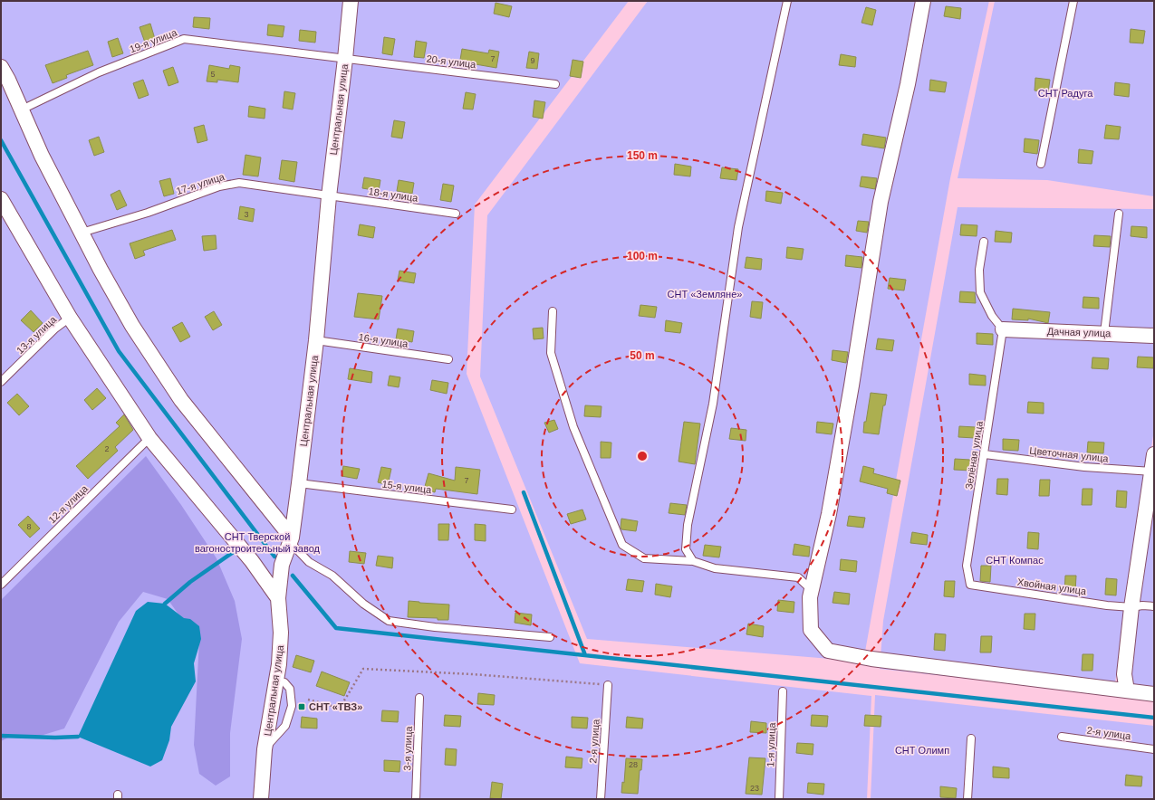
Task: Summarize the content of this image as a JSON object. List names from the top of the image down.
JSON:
{
  "streets": {
    "street": ["Центральная улица", "Дачная улица"],
    "lane": [
      "19-я улица",
      "20-я улица",
      "17-я улица",
      "18-я улица",
      "13-я улица",
      "16-я улица",
      "Цветочная улица",
      "Зелёная улица",
      "15-я улица",
      "12-я улица",
      "Хвойная улица",
      "2-я улица",
      "1-я улица",
      "3-я улица"
    ]
  },
  "crossings": [
    ["19-я улица", "20-я улица"],
    ["19-я улица", "Центральная улица"],
    ["20-я улица", "Центральная улица"],
    ["Центральная улица", "17-я улица"],
    ["Центральная улица", "18-я улица"],
    ["Центральная улица", "16-я улица"],
    ["Центральная улица", "15-я улица"],
    ["17-я улица", "18-я улица"],
    ["Дачная улица", "Зелёная улица"],
    ["Цветочная улица", "Зелёная улица"],
    ["Зелёная улица", "Хвойная улица"]
  ],
  "parks": [
    "СНТ Радуга",
    "СНТ «Земляне»",
    "СНТ Тверской вагоностроительный завод",
    "СНТ Компас",
    "СНТ Олимп"
  ],
  "places": {
    "transit": ["СНТ «ТВЗ»"]
  },
  "house_numbers": [
    "7",
    "9",
    "5",
    "3",
    "2",
    "7",
    "8",
    "28",
    "23"
  ],
  "rings": ["150 m", "100 m", "50 m"]
}
